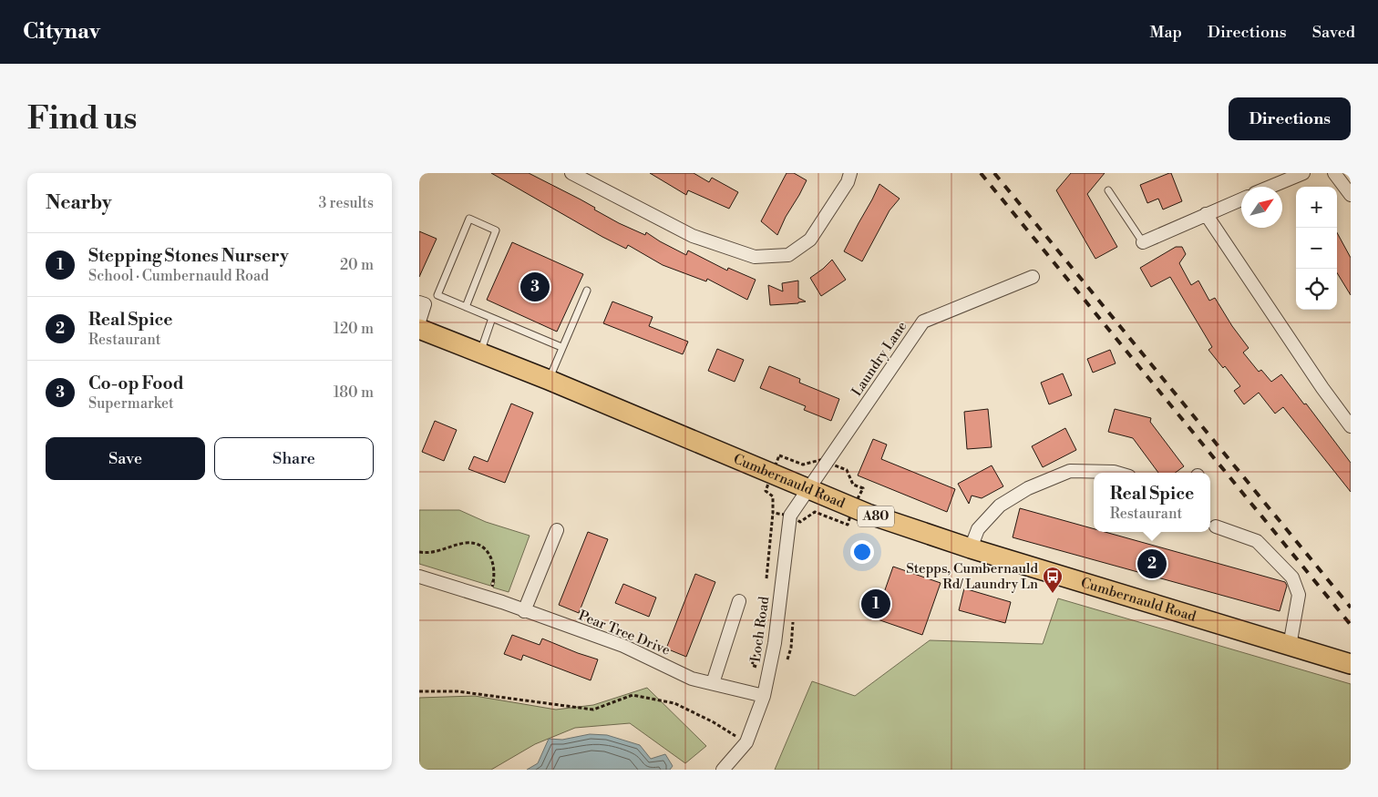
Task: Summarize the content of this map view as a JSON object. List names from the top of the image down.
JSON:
{
  "streets": {
    "main road": ["Cumbernauld Road", "A80"],
    "street": ["Laundry Lane", "Loch Road", "Pear Tree Drive"]
  },
  "crossings": [
    ["Laundry Lane", "Cumbernauld Road"],
    ["Laundry Lane", "Loch Road"],
    ["Cumbernauld Road", "Loch Road"],
    ["Loch Road", "Pear Tree Drive"]
  ],
  "places": {
    "bus stop": ["Stepps, Cumbernauld Rd/ Laundry Ln"]
  },
  "north": "top right",
  "page": {
    "header": "Citynav",
    "nav": ["Map", "Directions", "Saved"],
    "buttons": [
      "Directions",
      ["Save", "Share"]
    ],
    "title": "Find us",
    "heading": ["Nearby", "3 results"],
    "map_buttons": ["+", "−"],
    "list": [
      {
        "mark": "1",
        "name": "Stepping Stones Nursery",
        "note": "School · Cumbernauld Road",
        "value": "20 m"
      },
      {
        "mark": "2",
        "name": "Real Spice",
        "note": "Restaurant",
        "value": "120 m"
      },
      {
        "mark": "3",
        "name": "Co-op Food",
        "note": "Supermarket",
        "value": "180 m"
      }
    ],
    "pins": ["3", "2", "1"],
    "popup": ["Real Spice", "Restaurant"]
  }
}
